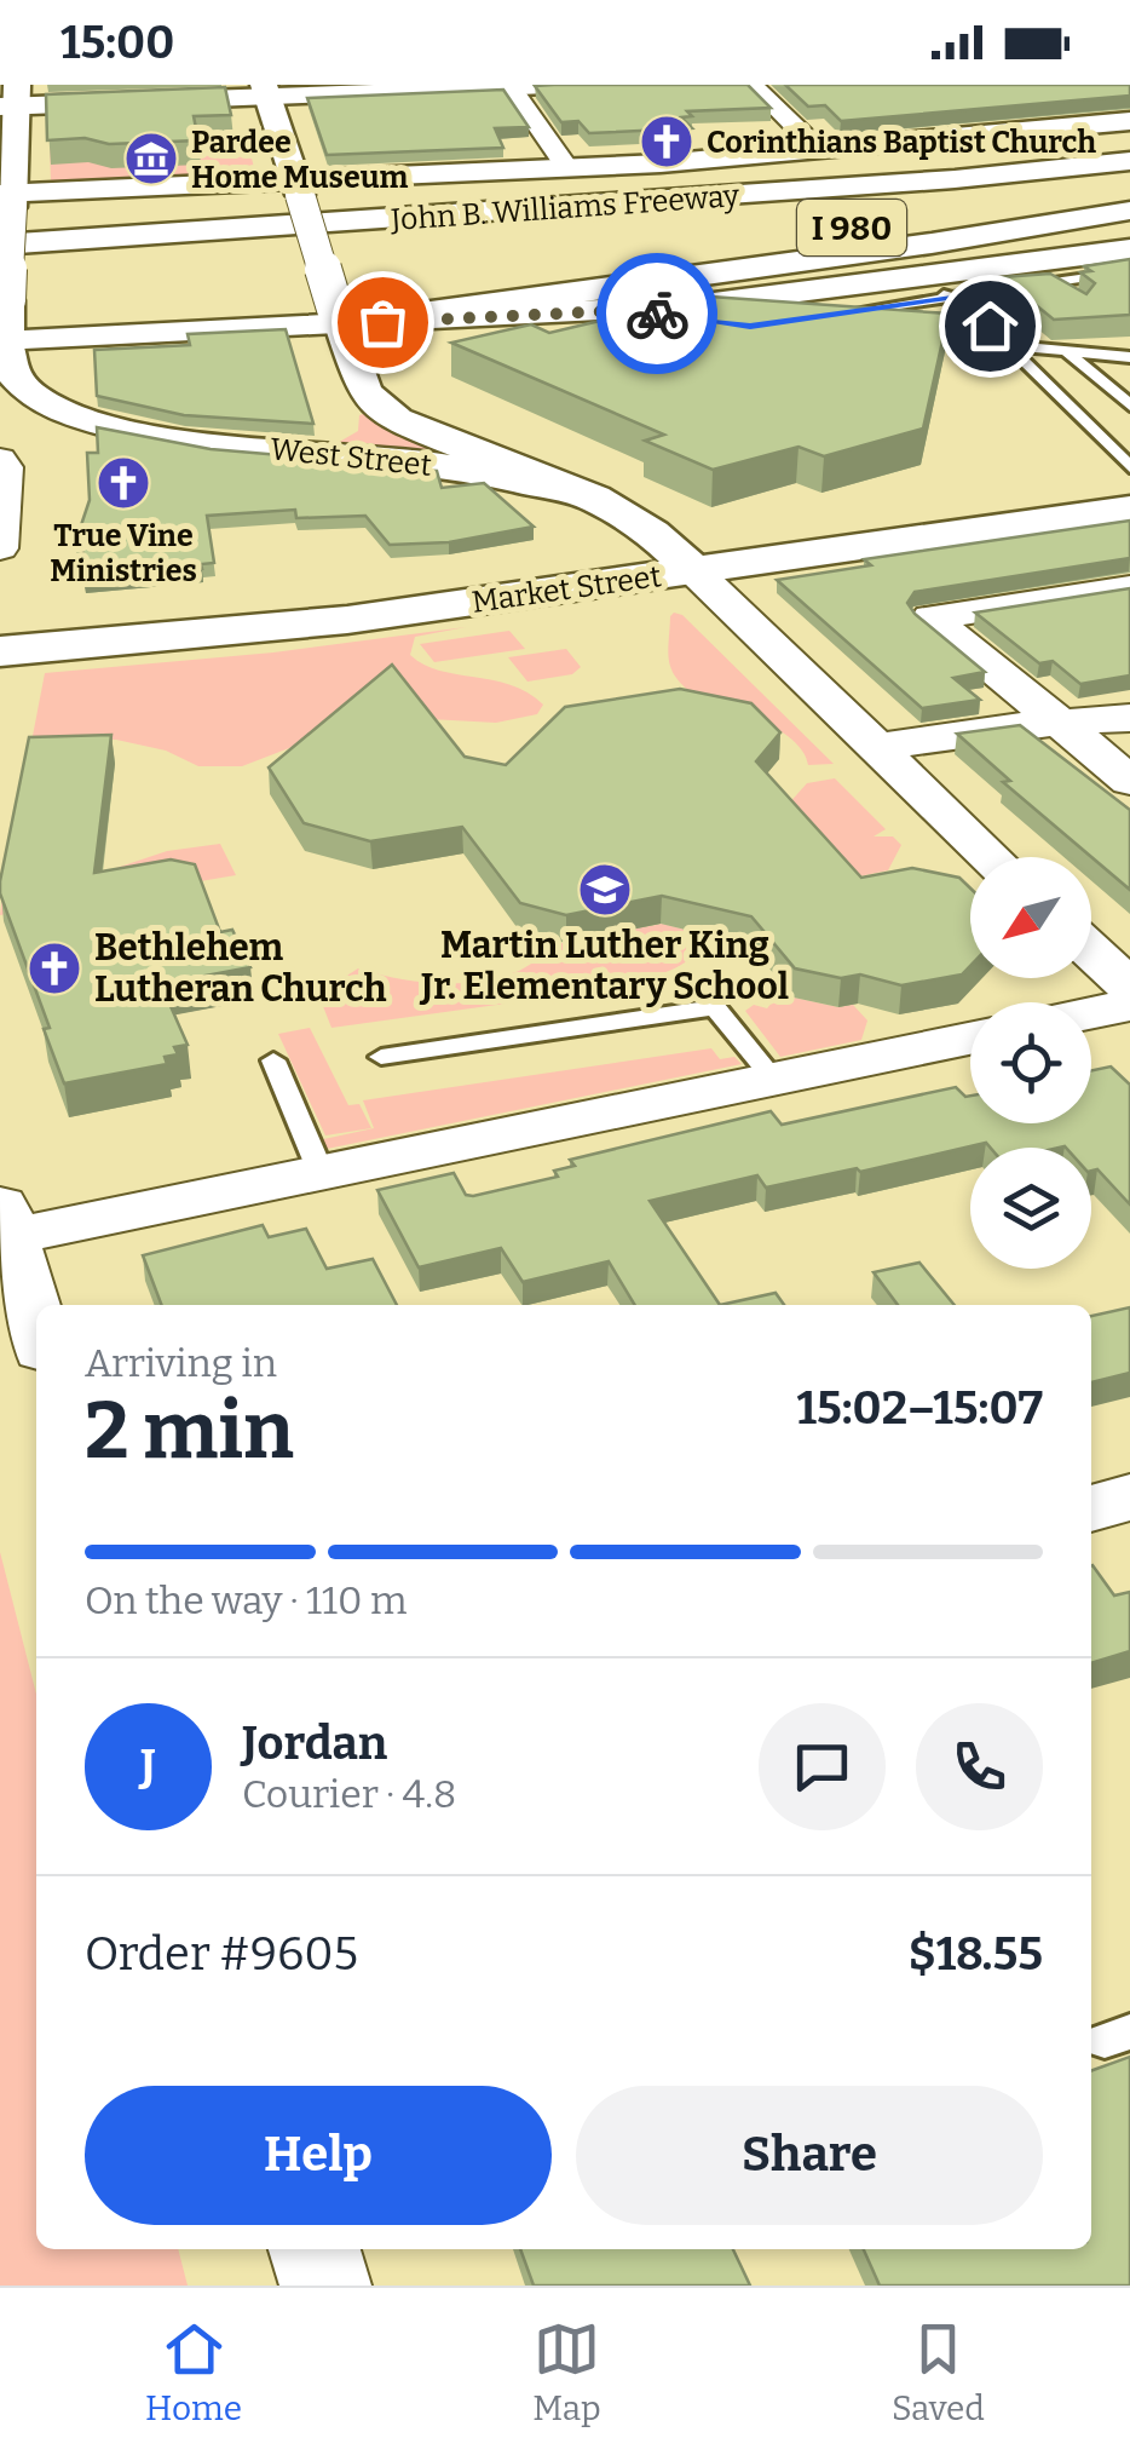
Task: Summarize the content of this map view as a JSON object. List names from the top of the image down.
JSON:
{
  "streets": {
    "main road": [
      "John B. Williams Freeway",
      "I 980",
      "West Street",
      "Market Street"
    ]
  },
  "places": {
    "church": ["Corinthians Baptist Church", "True Vine Ministries", "Bethlehem Lutheran Church"],
    "museum": ["Pardee Home Museum"],
    "school or university": ["Martin Luther King Jr. Elementary School"]
  },
  "north": "bottom left",
  "page": {
    "status": "15:00",
    "heading": ["2 min", "Arriving in", "15:02–15:07"],
    "panel": [
      "Jordan",
      "Courier · 4.8",
      "Order #9605",
      "$18.55"
    ],
    "bar": "On the way · 110 m",
    "round": "J",
    "buttons": ["Help", "Share"],
    "tabs": ["Home", "Map", "Saved"]
  }
}
